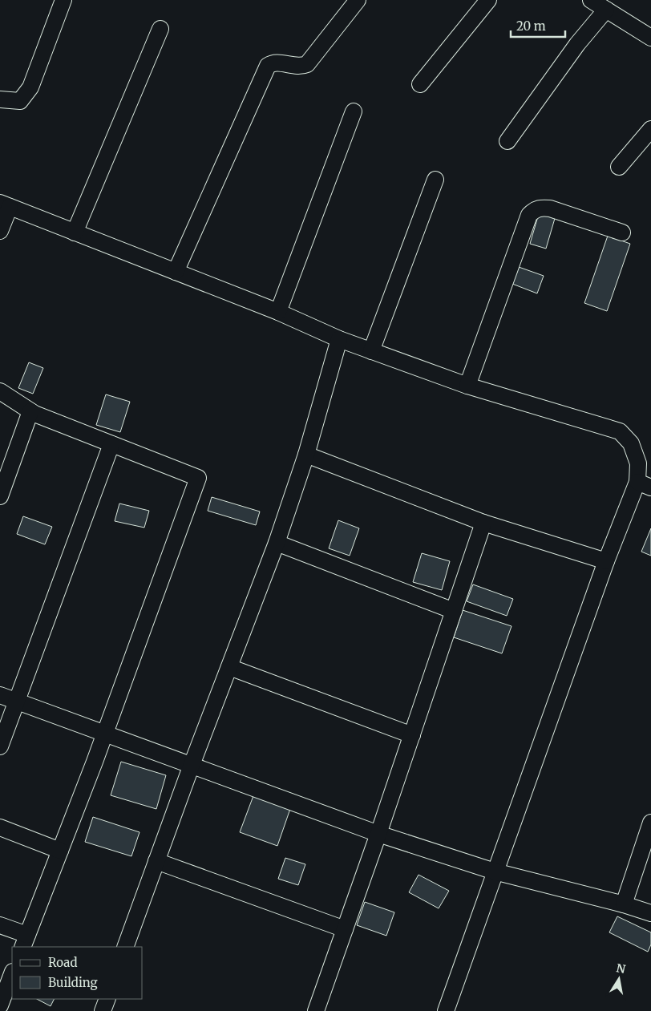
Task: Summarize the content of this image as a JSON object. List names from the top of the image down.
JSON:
{
  "legend": ["Road", "Building"],
  "scale_bar": "20 m",
  "north": "top"
}
